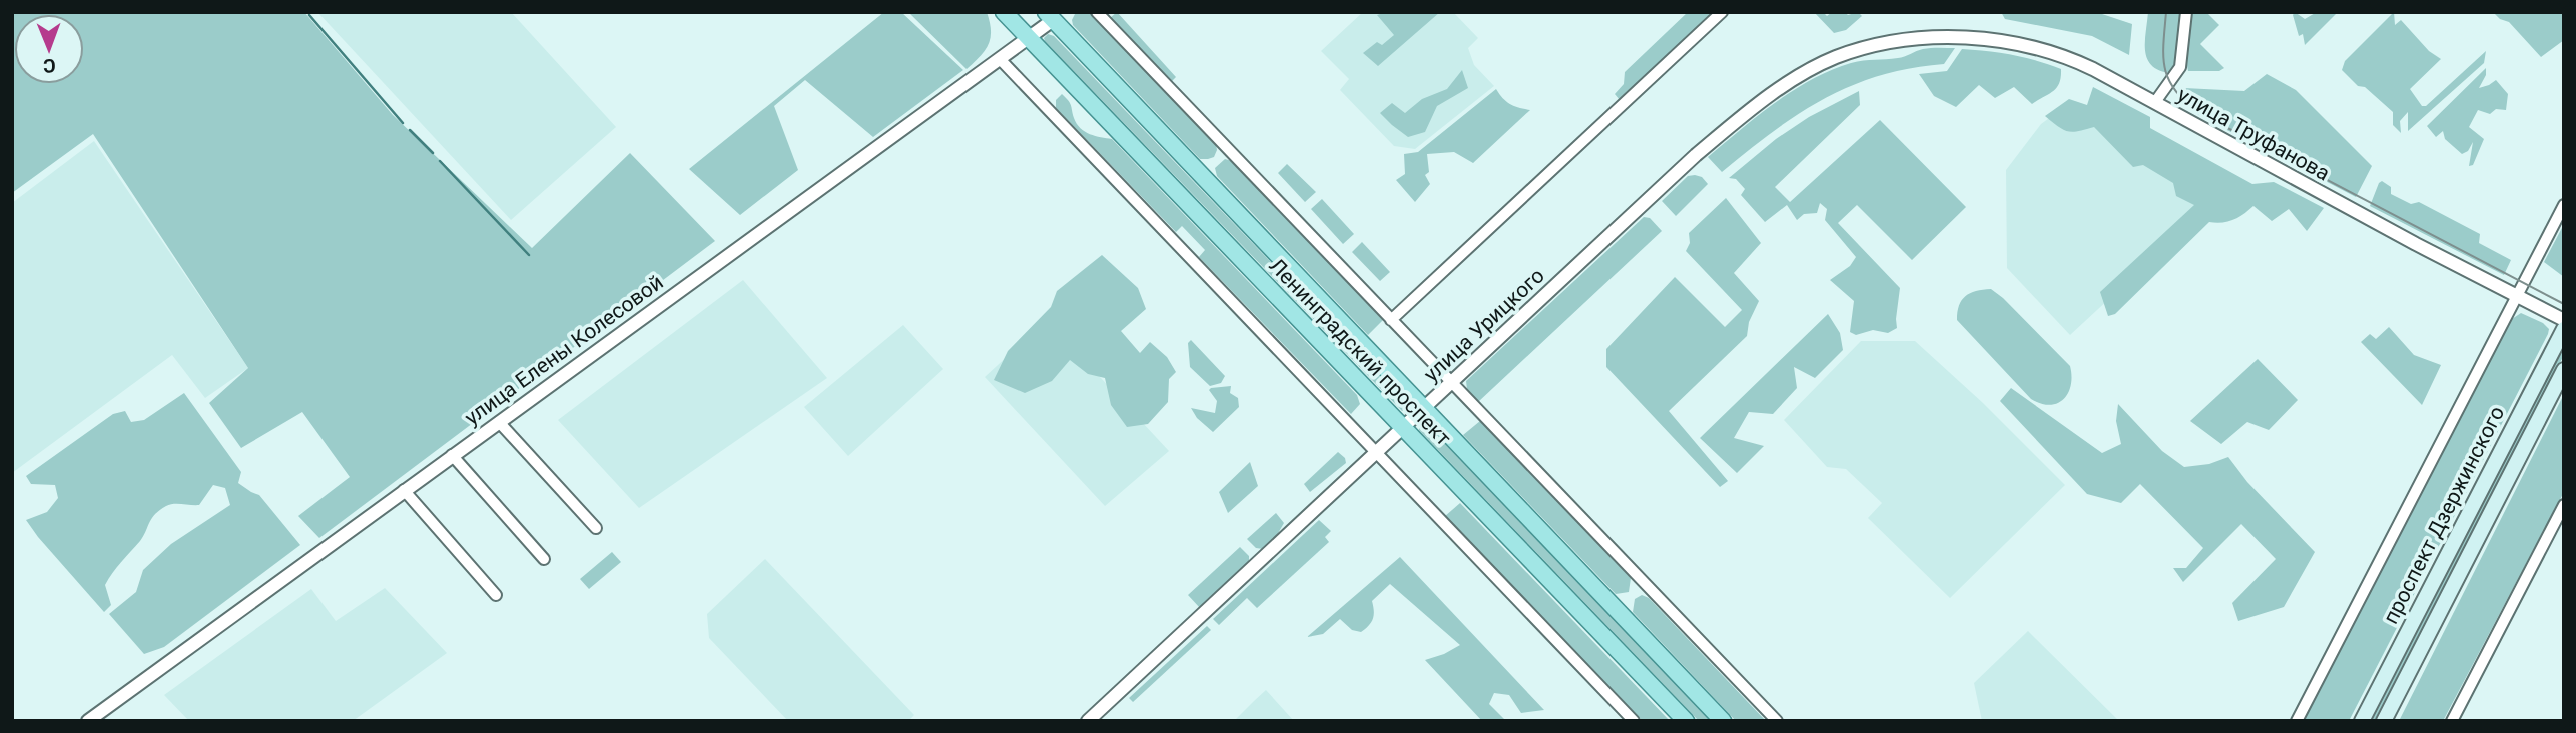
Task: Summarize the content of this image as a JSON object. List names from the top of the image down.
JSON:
{
  "streets": {
    "main road": ["Ленинградский проспект", "проспект Дзержинского"],
    "street": ["улица Труфанова", "улица Урицкого", "улица Елены Колесовой"]
  },
  "crossings": [
    ["улица Труфанова", "улица Урицкого"],
    ["улица Урицкого", "Ленинградский проспект"],
    ["улица Елены Колесовой", "Ленинградский проспект"]
  ],
  "north": "bottom"
}
